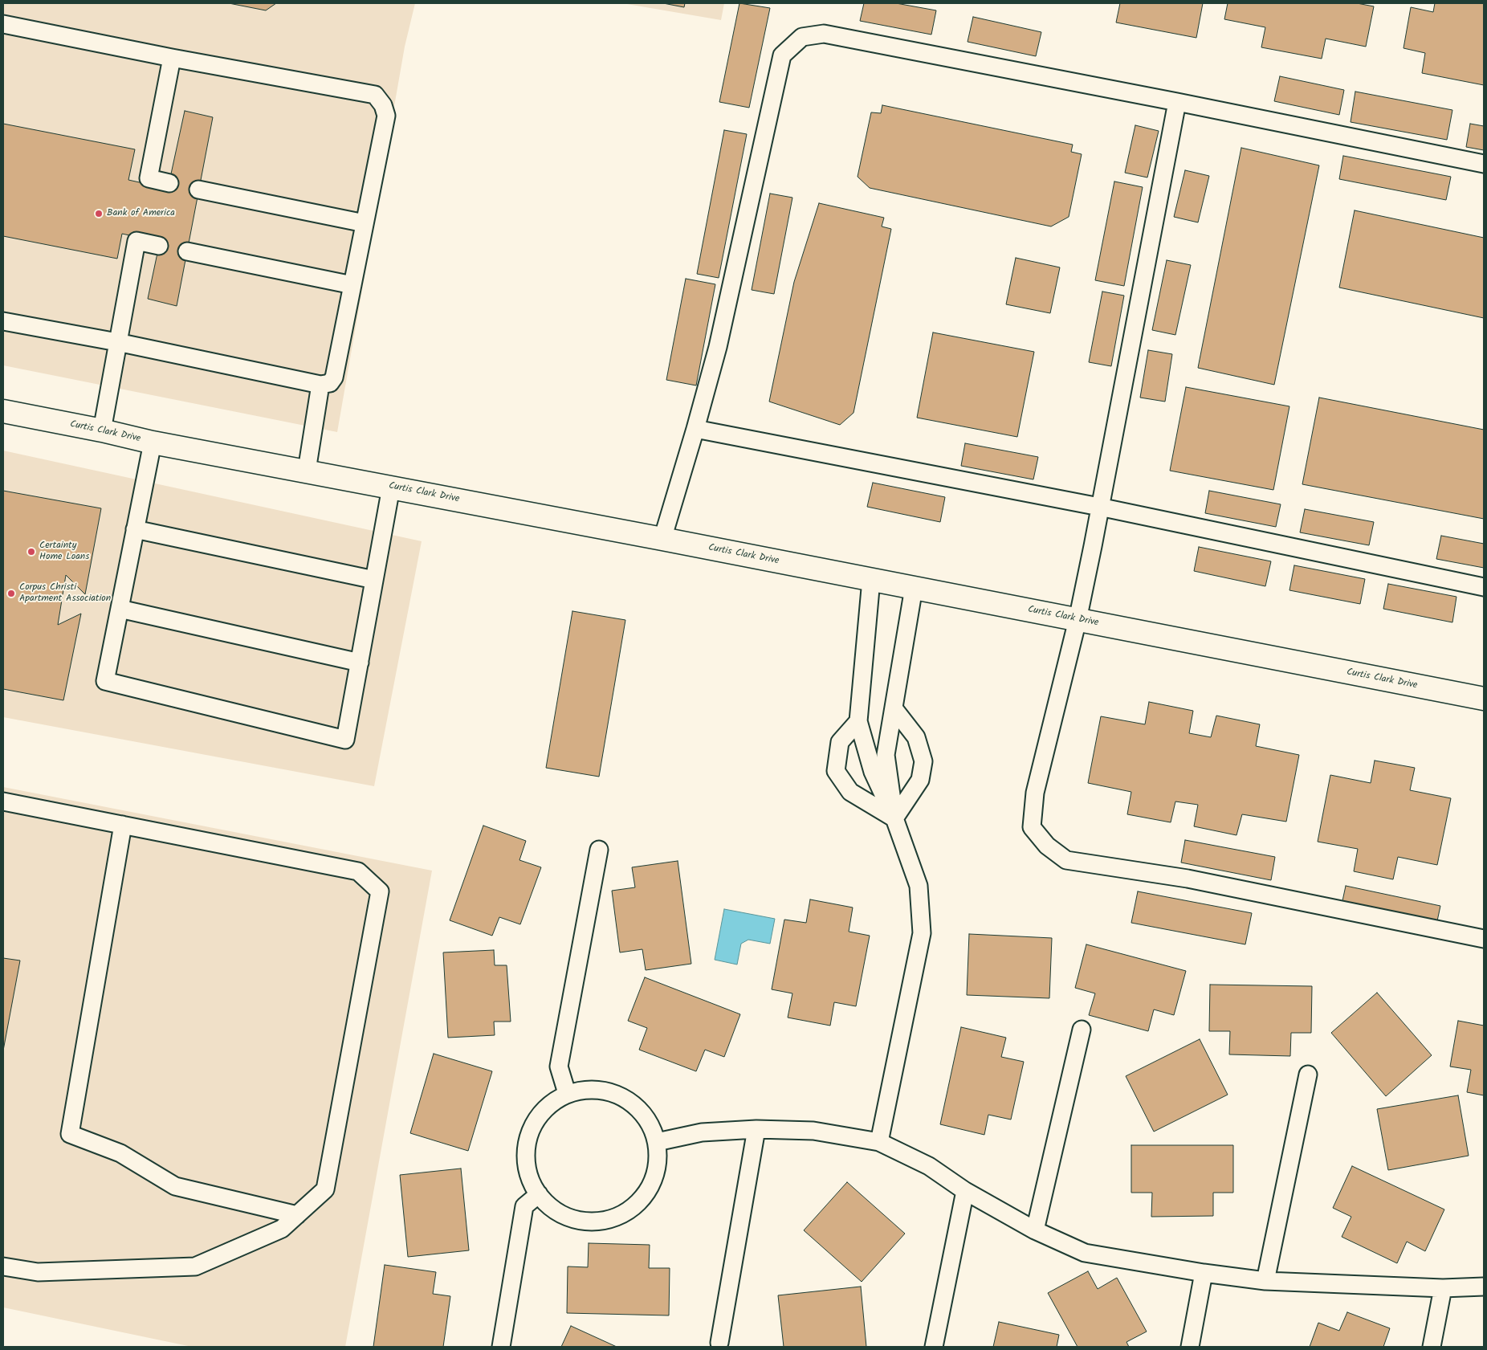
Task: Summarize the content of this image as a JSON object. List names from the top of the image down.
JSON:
{
  "streets": {
    "street": ["Curtis Clark Drive"]
  },
  "places": ["Bank of America", "Certainty Home Loans", "Corpus Christi Apartment Association"]
}
